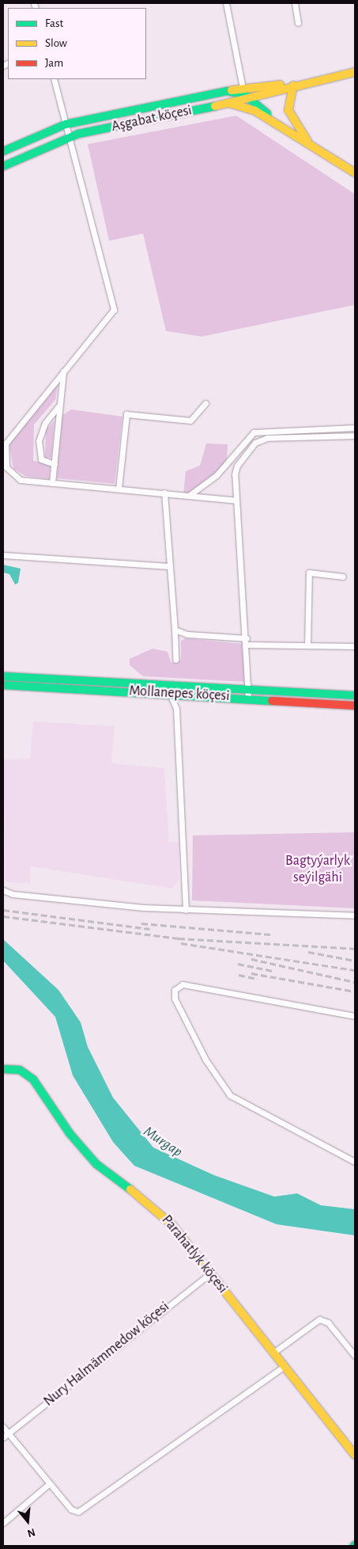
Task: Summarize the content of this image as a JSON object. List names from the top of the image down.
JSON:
{
  "streets": {
    "street": [
      "Aşgabat köçesi",
      "Mollanepes köçesi",
      "Parahatlyk köçesi",
      "Nury Halmämmedow köçesi"
    ]
  },
  "crossings": [
    ["Parahatlyk köçesi", "Nury Halmämmedow köçesi"]
  ],
  "water": ["Murgap"],
  "parks": ["Bagtyýarlyk seýilgähi"],
  "legend": ["Fast", "Slow", "Jam"],
  "north": "bottom"
}
